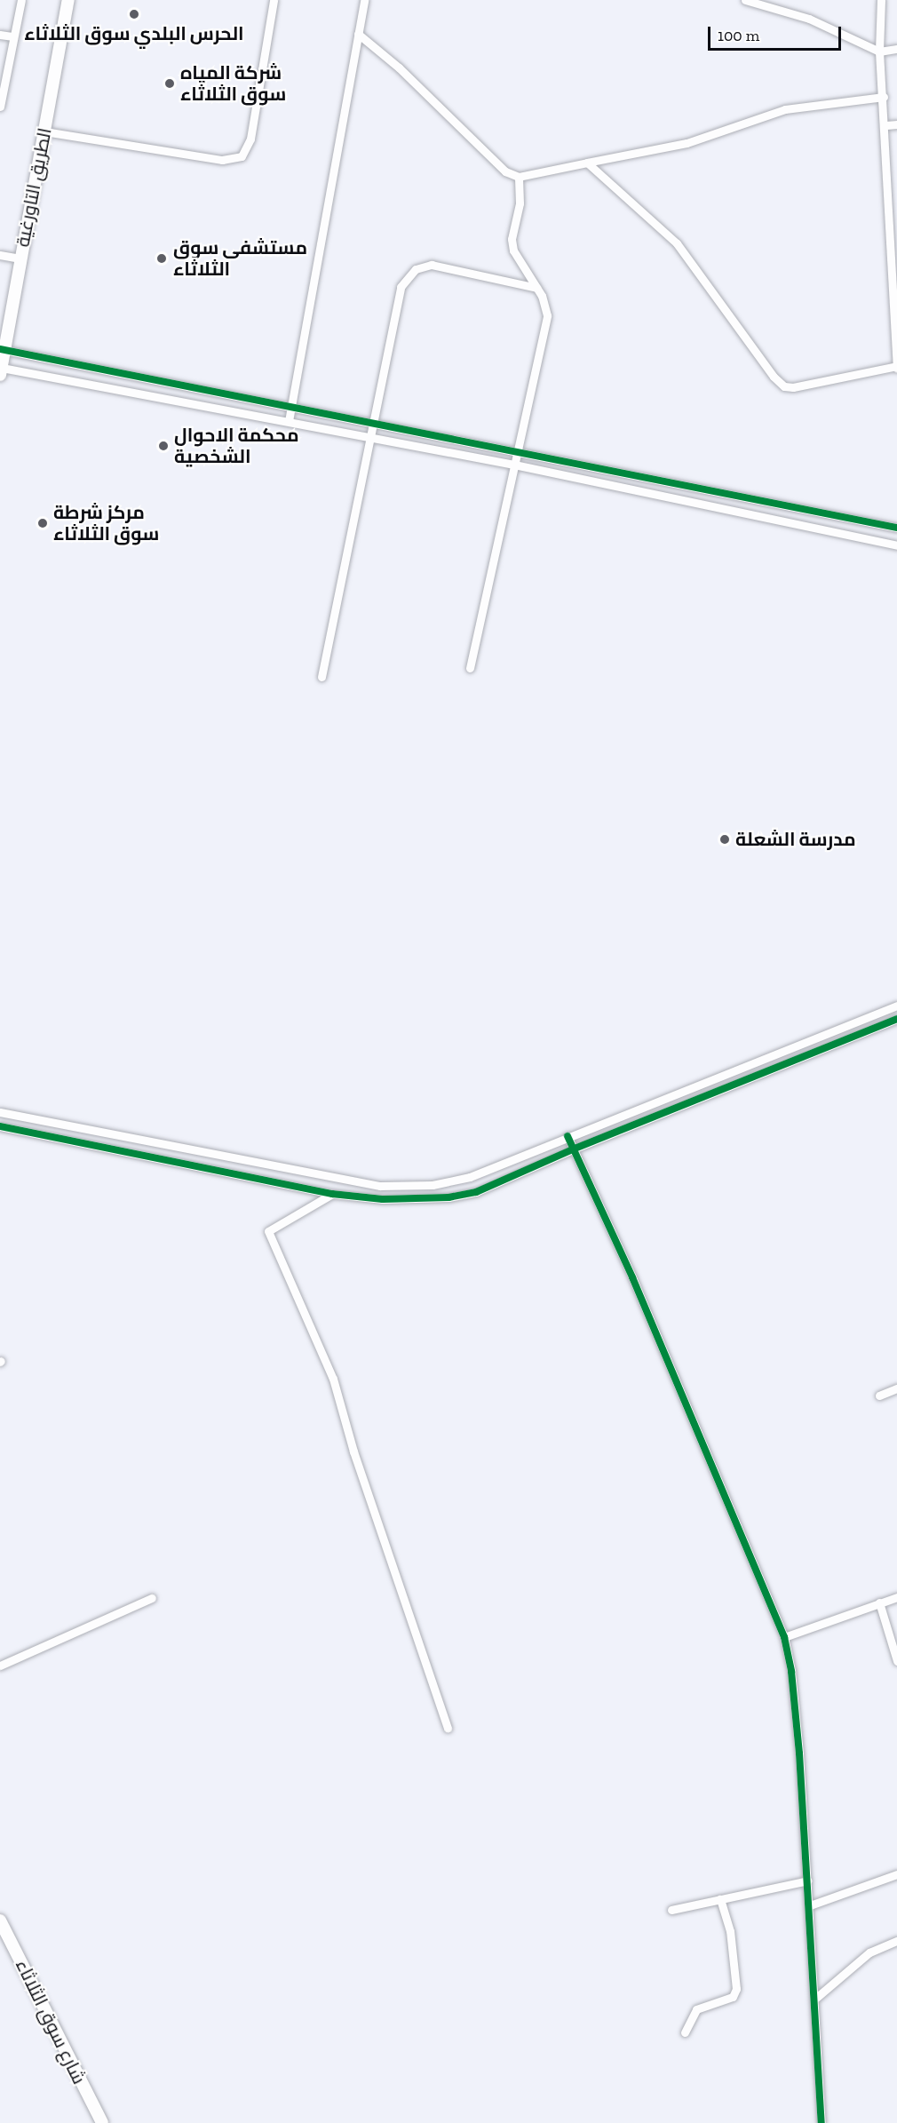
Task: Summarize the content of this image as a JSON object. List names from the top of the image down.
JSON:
{
  "streets": {
    "street": ["الطريق التاورغية", "شارع سوق الثلاثاء"]
  },
  "places": [
    "الحرس البلدي سوق الثلاثاء",
    "شركة المياه سوق الثلاثاء",
    "مستشفى سوق الثلاثاء",
    "محكمة الاحوال الشخصية",
    "مركز شرطة سوق الثلاثاء",
    "مدرسة الشعلة"
  ],
  "scale_bar": "100 m"
}
